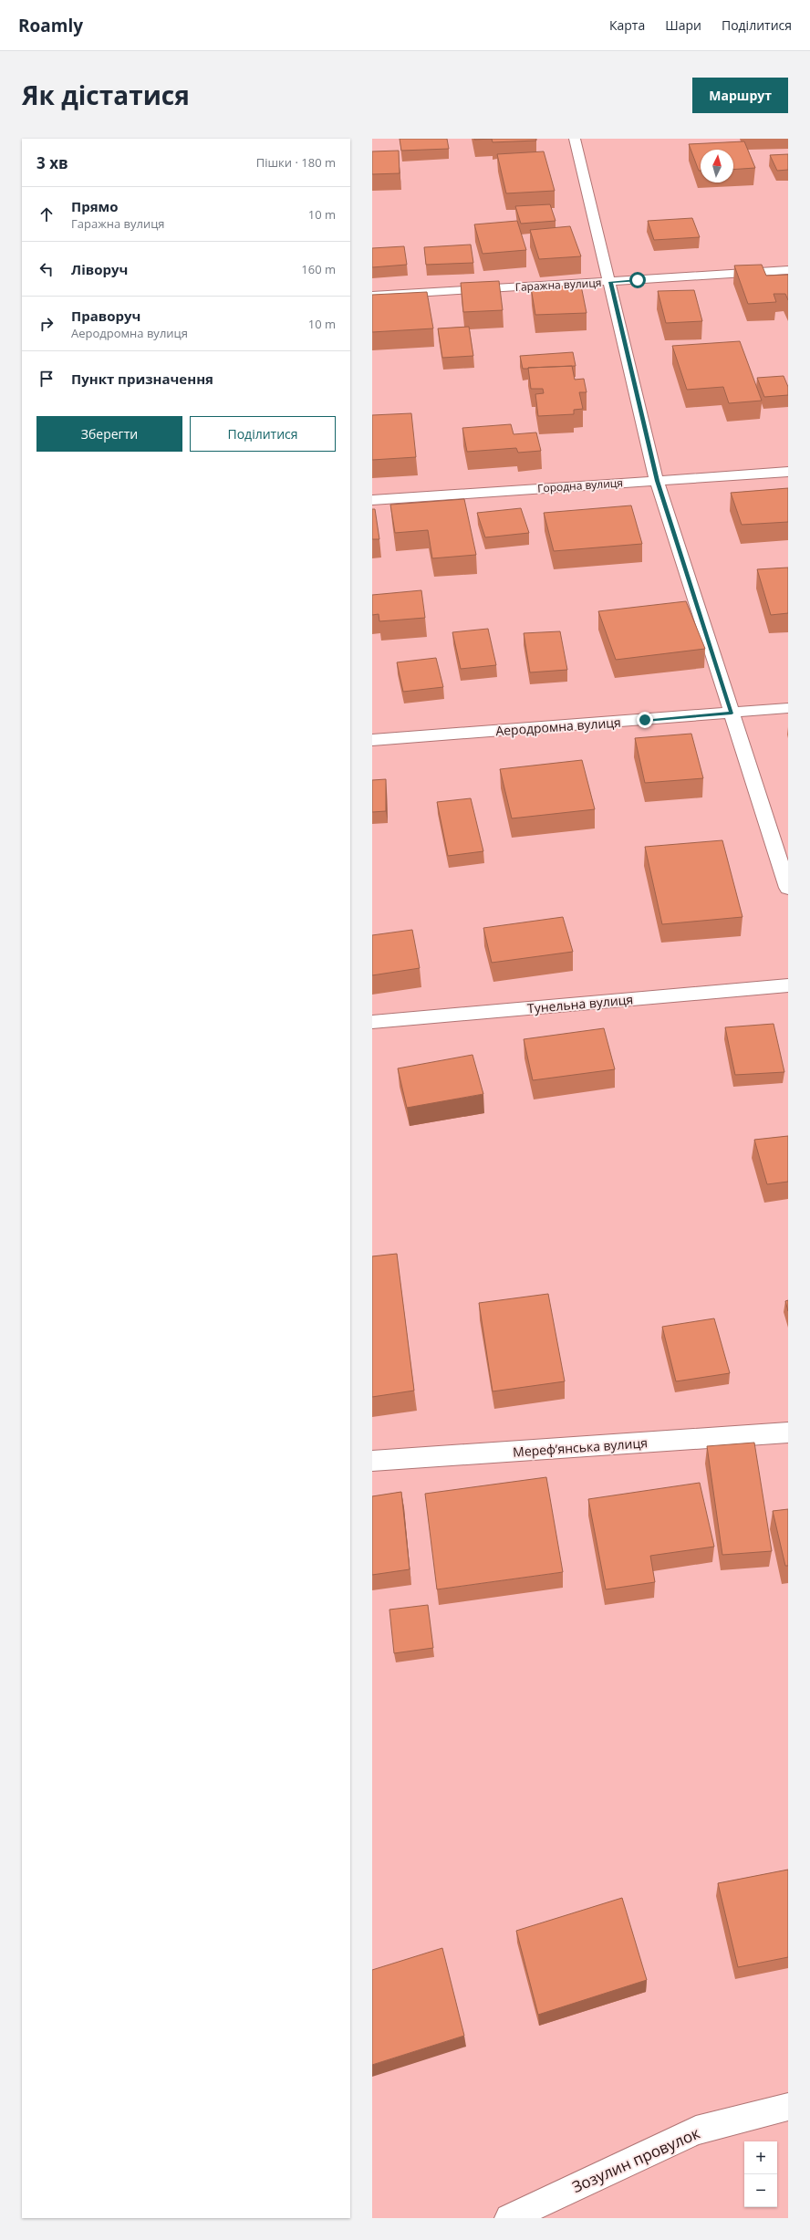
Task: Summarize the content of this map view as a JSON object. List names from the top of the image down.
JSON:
{
  "streets": {
    "street": [
      "Гаражна вулиця",
      "Городна вулиця",
      "Аеродромна вулиця",
      "Тунельна вулиця",
      "Мерефʼянська вулиця",
      "Зозулин провулок"
    ]
  },
  "north": "top",
  "page": {
    "header": "Roamly",
    "nav": ["Карта", "Шари", "Поділитися"],
    "title": "Як дістатися",
    "buttons": [
      "Маршрут",
      ["Зберегти", "Поділитися"]
    ],
    "heading": ["3 хв", "Пішки · 180 m"],
    "list": [
      ["Прямо", "Гаражна вулиця", "10 m"],
      ["Ліворуч", "160 m"],
      ["Праворуч", "Аеродромна вулиця", "10 m"],
      "Пункт призначення"
    ],
    "map_buttons": ["+", "−"]
  }
}
